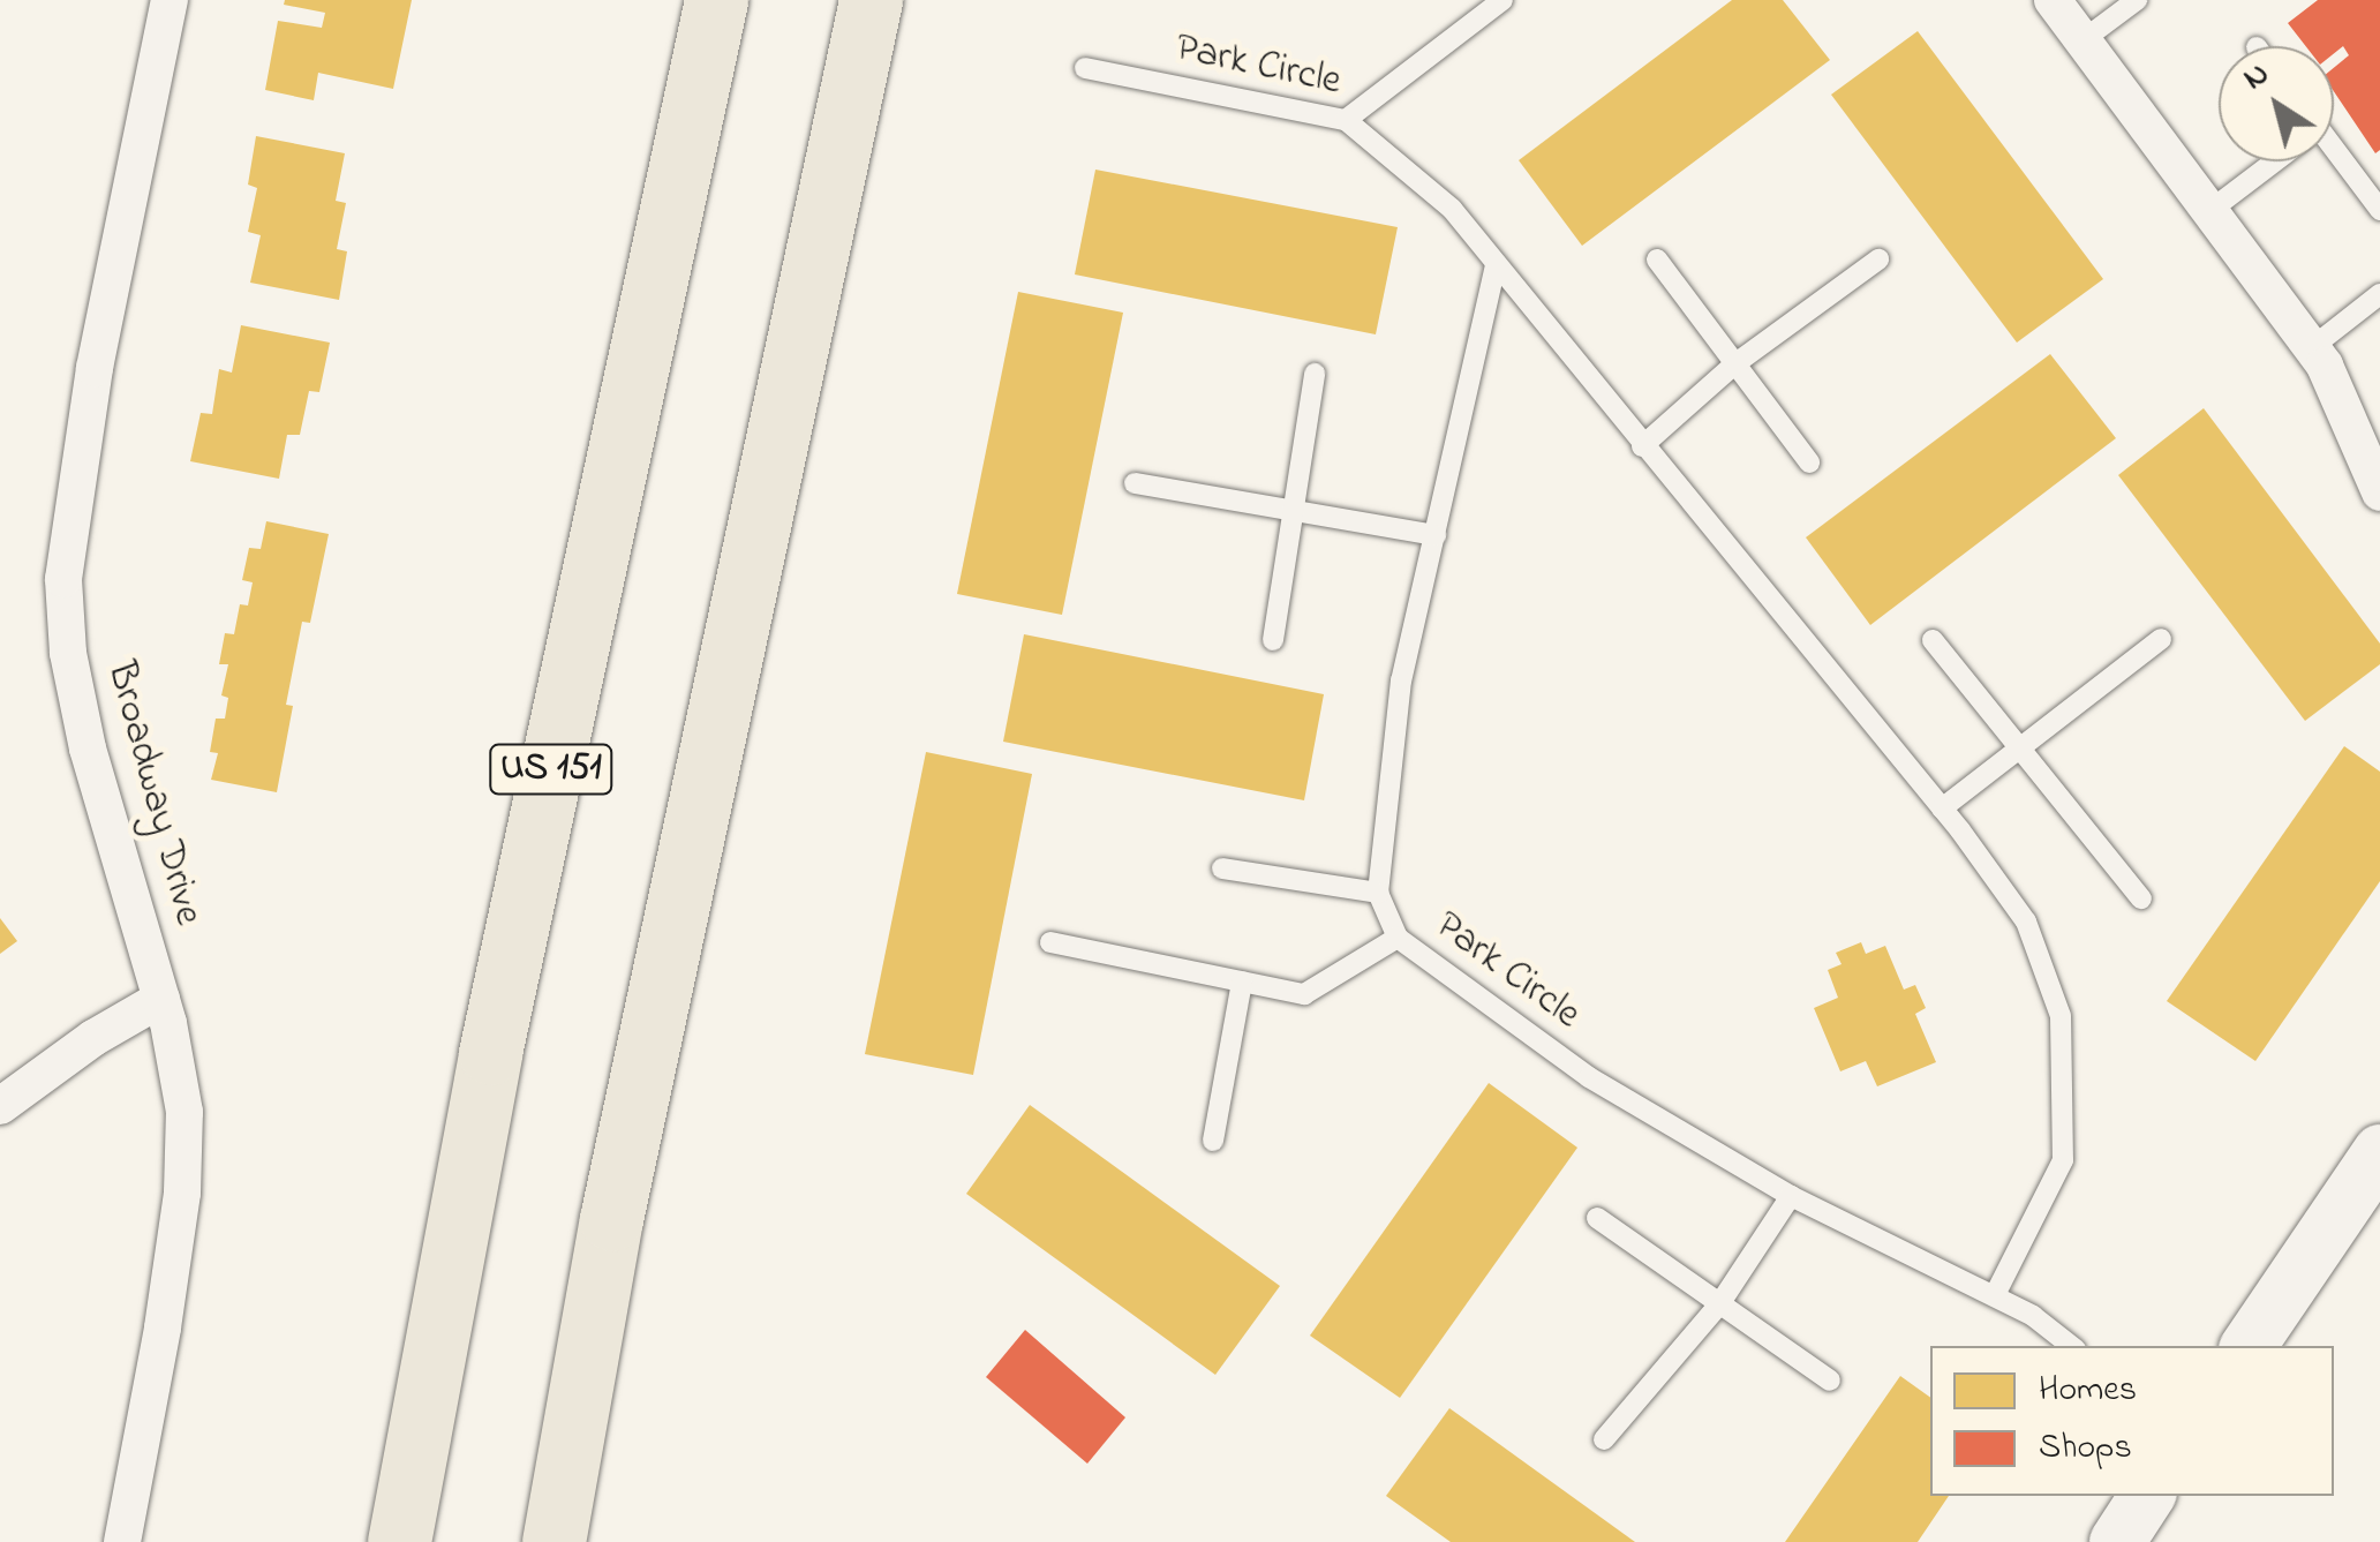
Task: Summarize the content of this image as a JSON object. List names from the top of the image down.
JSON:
{
  "streets": {
    "highway": ["US 151"],
    "street": ["Broadway Drive"],
    "lane": ["Park Circle"]
  },
  "legend": ["Homes", "Shops"],
  "north": "top left"
}
